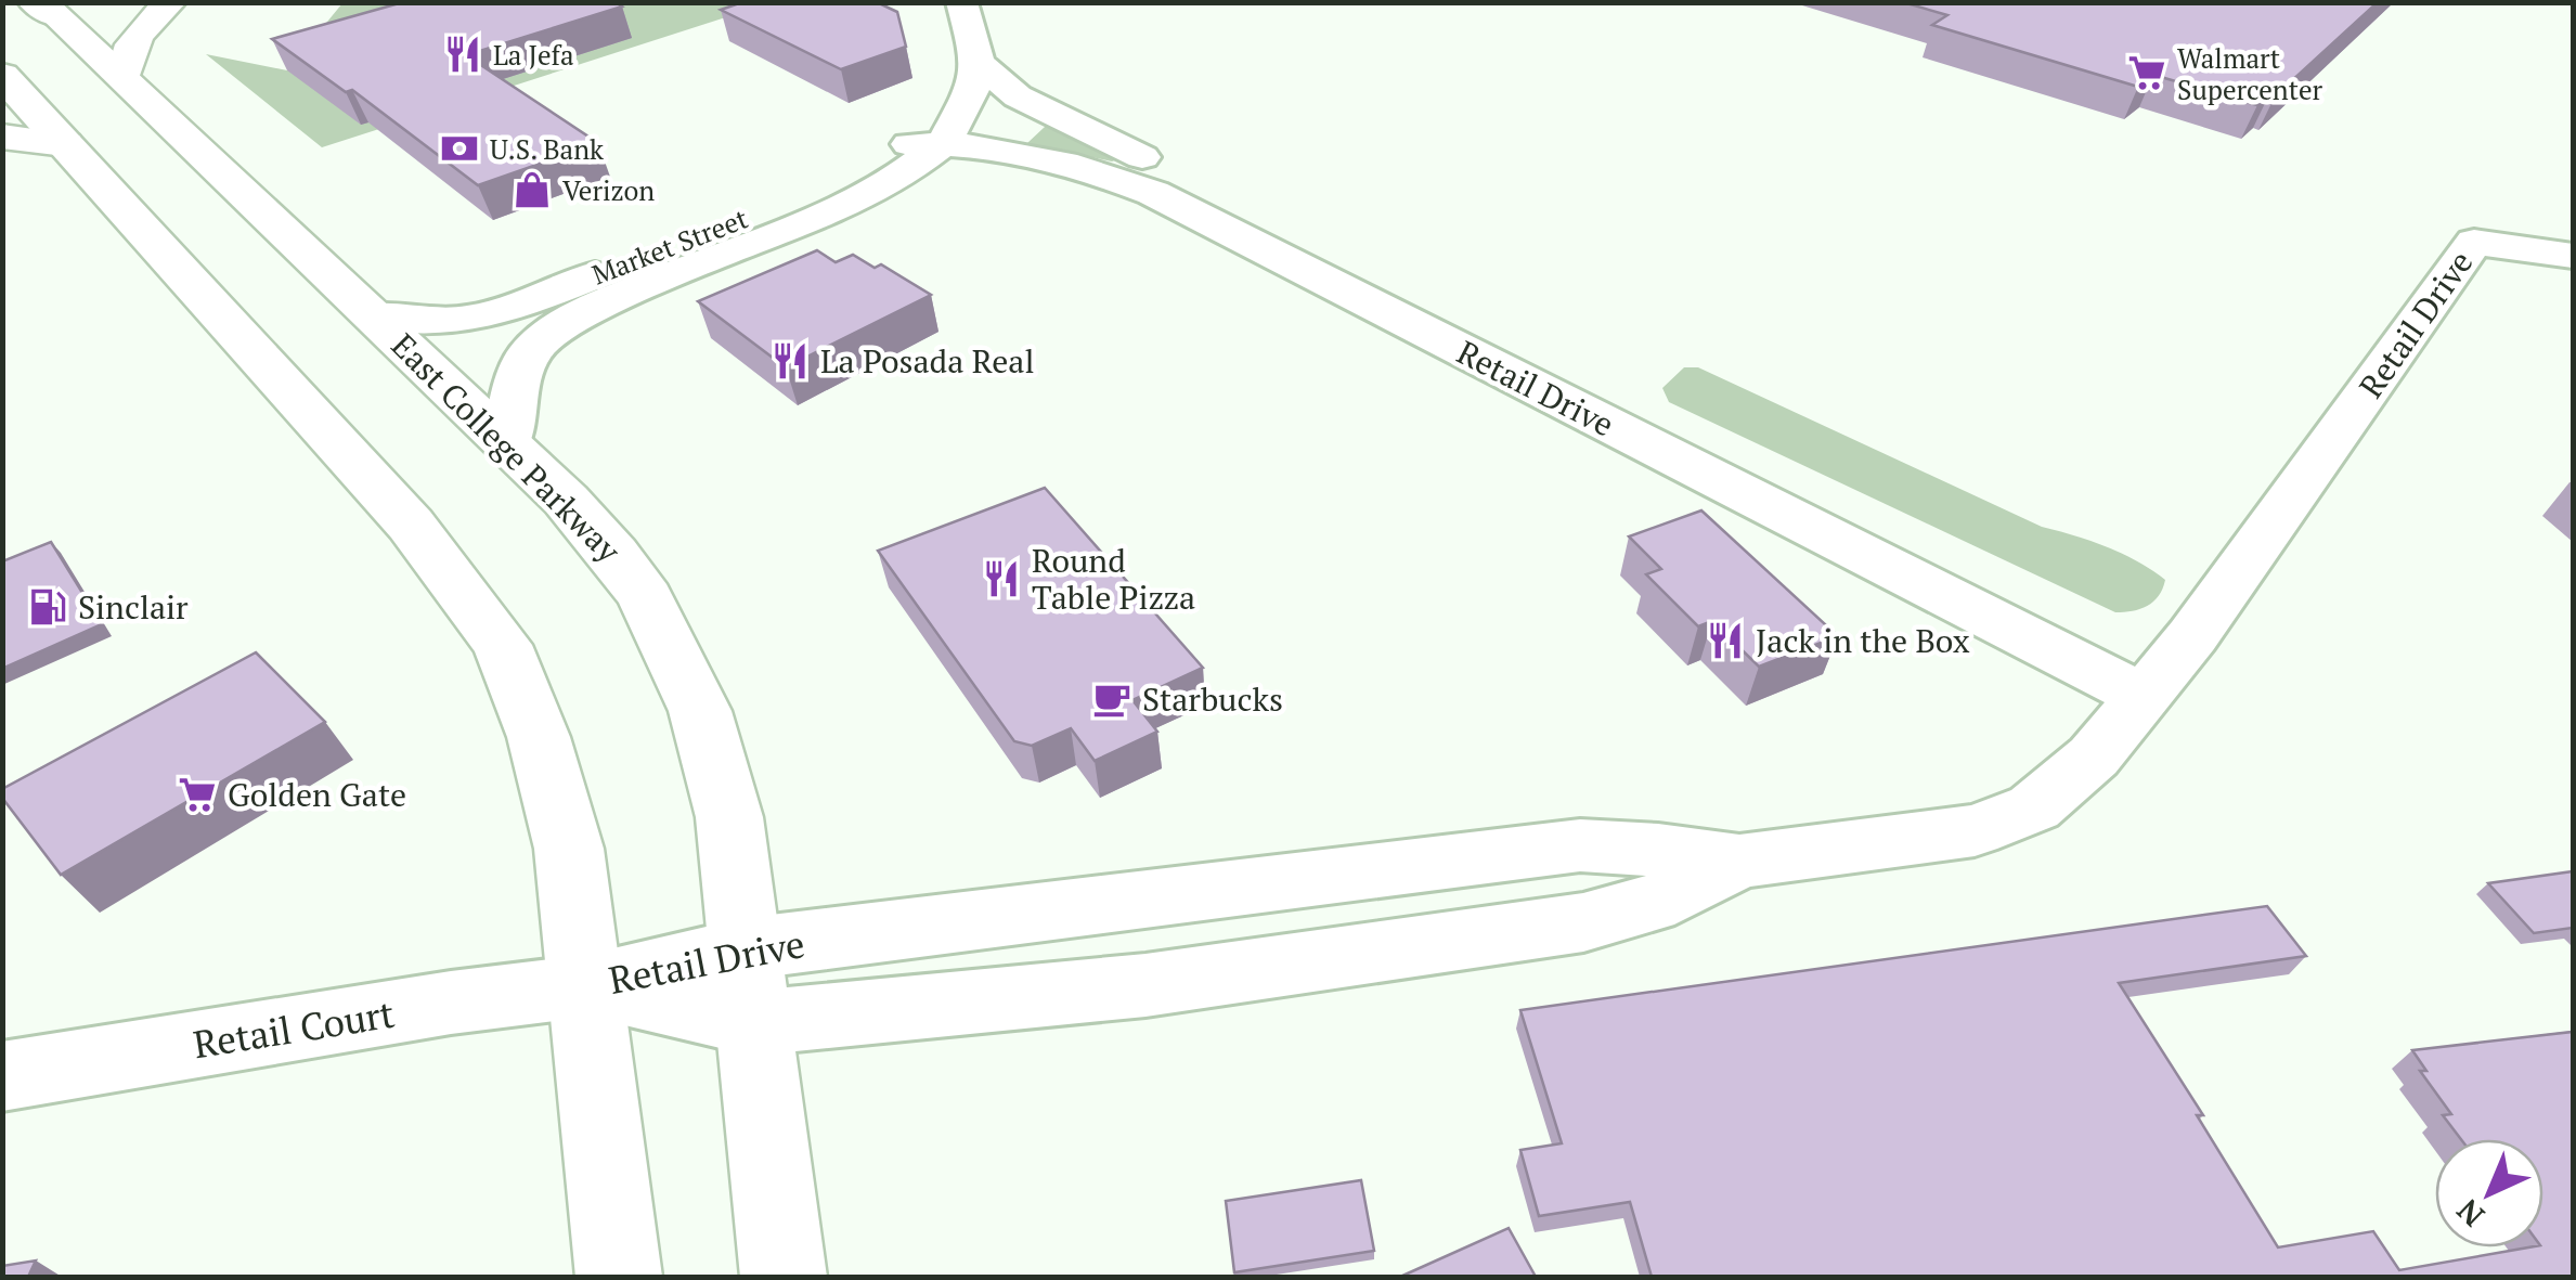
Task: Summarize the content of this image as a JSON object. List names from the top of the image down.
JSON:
{
  "streets": {
    "main road": ["East College Parkway"],
    "street": ["Market Street", "Retail Drive", "Retail Court"]
  },
  "crossings": [
    ["Market Street", "Retail Drive"],
    ["Market Street", "East College Parkway"],
    ["Retail Drive", "East College Parkway"],
    ["Retail Drive", "Retail Court"]
  ],
  "places": {
    "restaurant": [
      "La Jefa",
      "La Posada Real",
      "Round Table Pizza",
      "Jack in the Box"
    ],
    "supermarket": ["Walmart Supercenter", "Golden Gate"],
    "bank": ["U.S. Bank"],
    "shop": ["Verizon"],
    "fuel station": ["Sinclair"],
    "cafe": ["Starbucks"]
  },
  "north": "bottom left"
}
